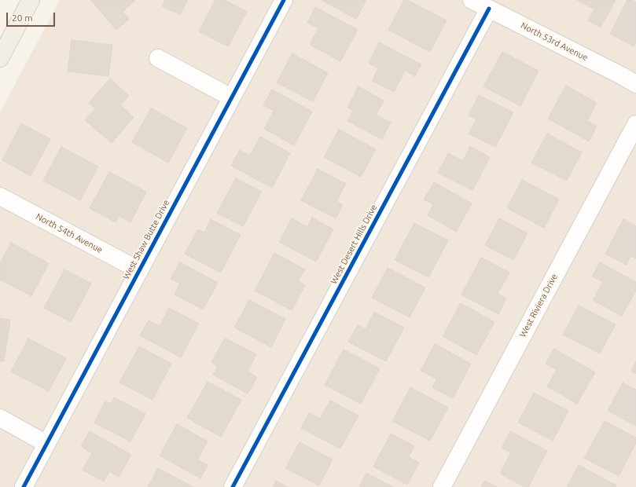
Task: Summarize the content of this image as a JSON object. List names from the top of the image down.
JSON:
{
  "streets": {
    "street": [
      "North 53rd Avenue",
      "North 54th Avenue",
      "West Shaw Butte Drive",
      "West Desert Hills Drive",
      "West Riviera Drive"
    ]
  },
  "crossings": [
    ["North 53rd Avenue", "West Desert Hills Drive"],
    ["North 54th Avenue", "West Shaw Butte Drive"]
  ],
  "scale_bar": "20 m"
}
